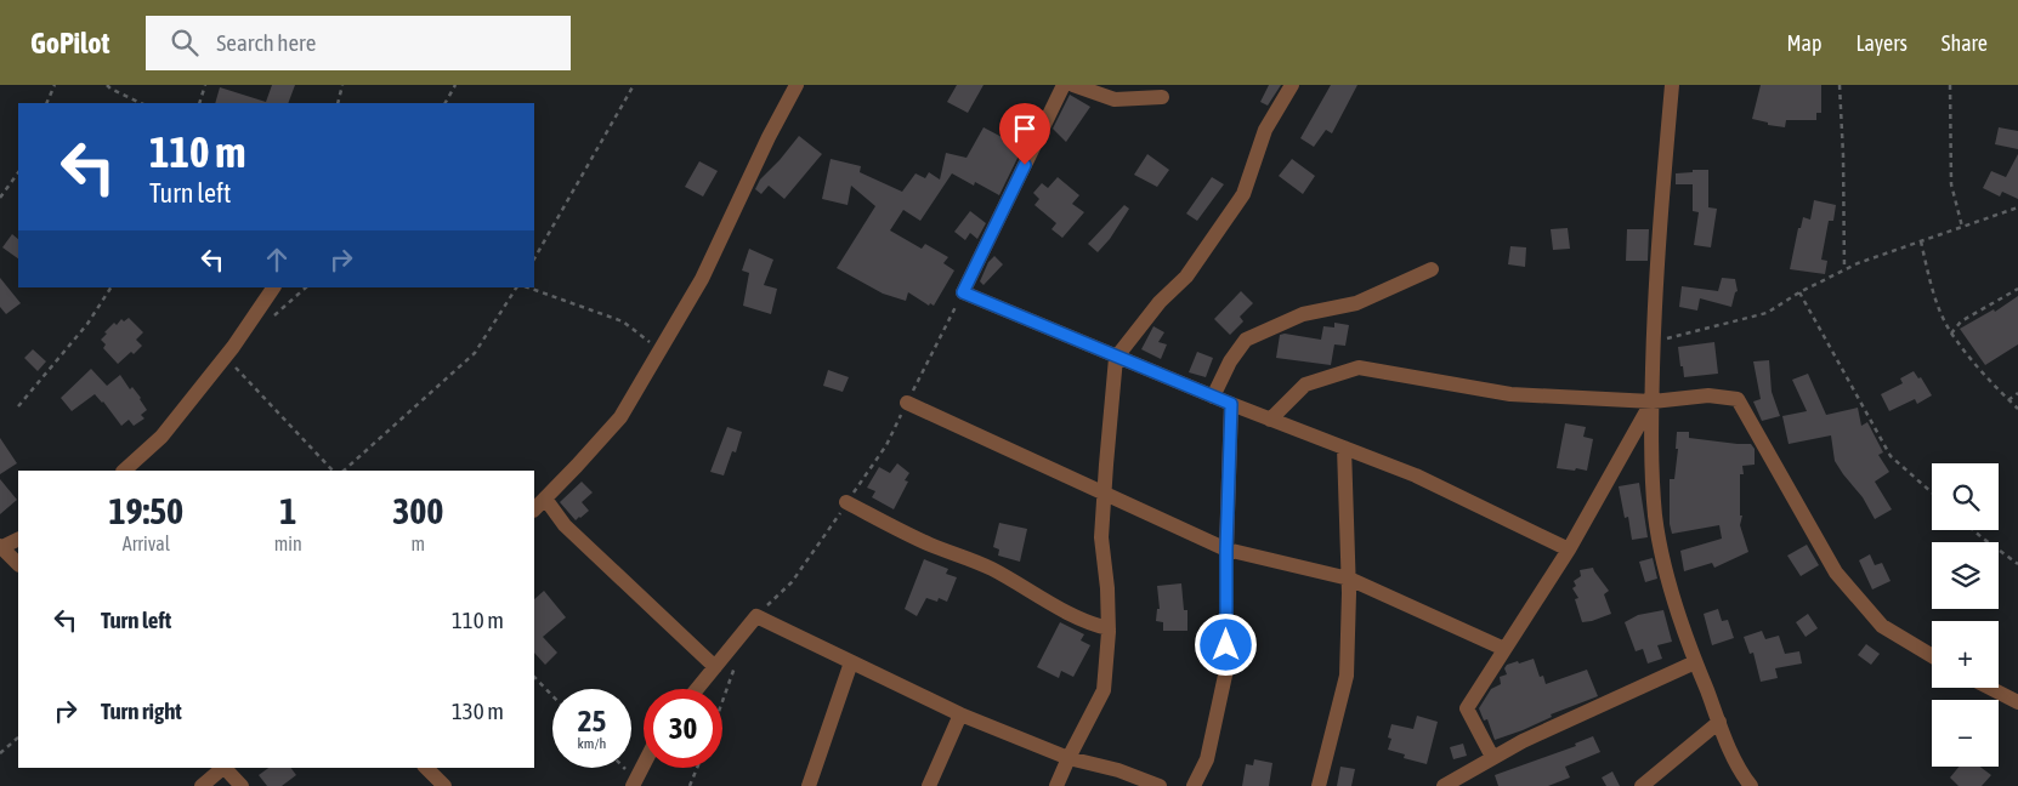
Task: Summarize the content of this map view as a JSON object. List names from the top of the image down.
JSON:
{
  "page": {
    "header": "GoPilot",
    "search": "Search here",
    "nav": ["Map", "Layers", "Share"],
    "turn": ["110 m", "Turn left"],
    "map_buttons": ["+", "−"],
    "eta": [
      "19:50",
      "Arrival",
      "1",
      "min",
      "300",
      "m"
    ],
    "list": [
      {
        "name": "Turn left",
        "value": "110 m"
      },
      {
        "name": "Turn right",
        "value": "130 m"
      }
    ],
    "speed": "25 km/h",
    "limit": "30"
  }
}
